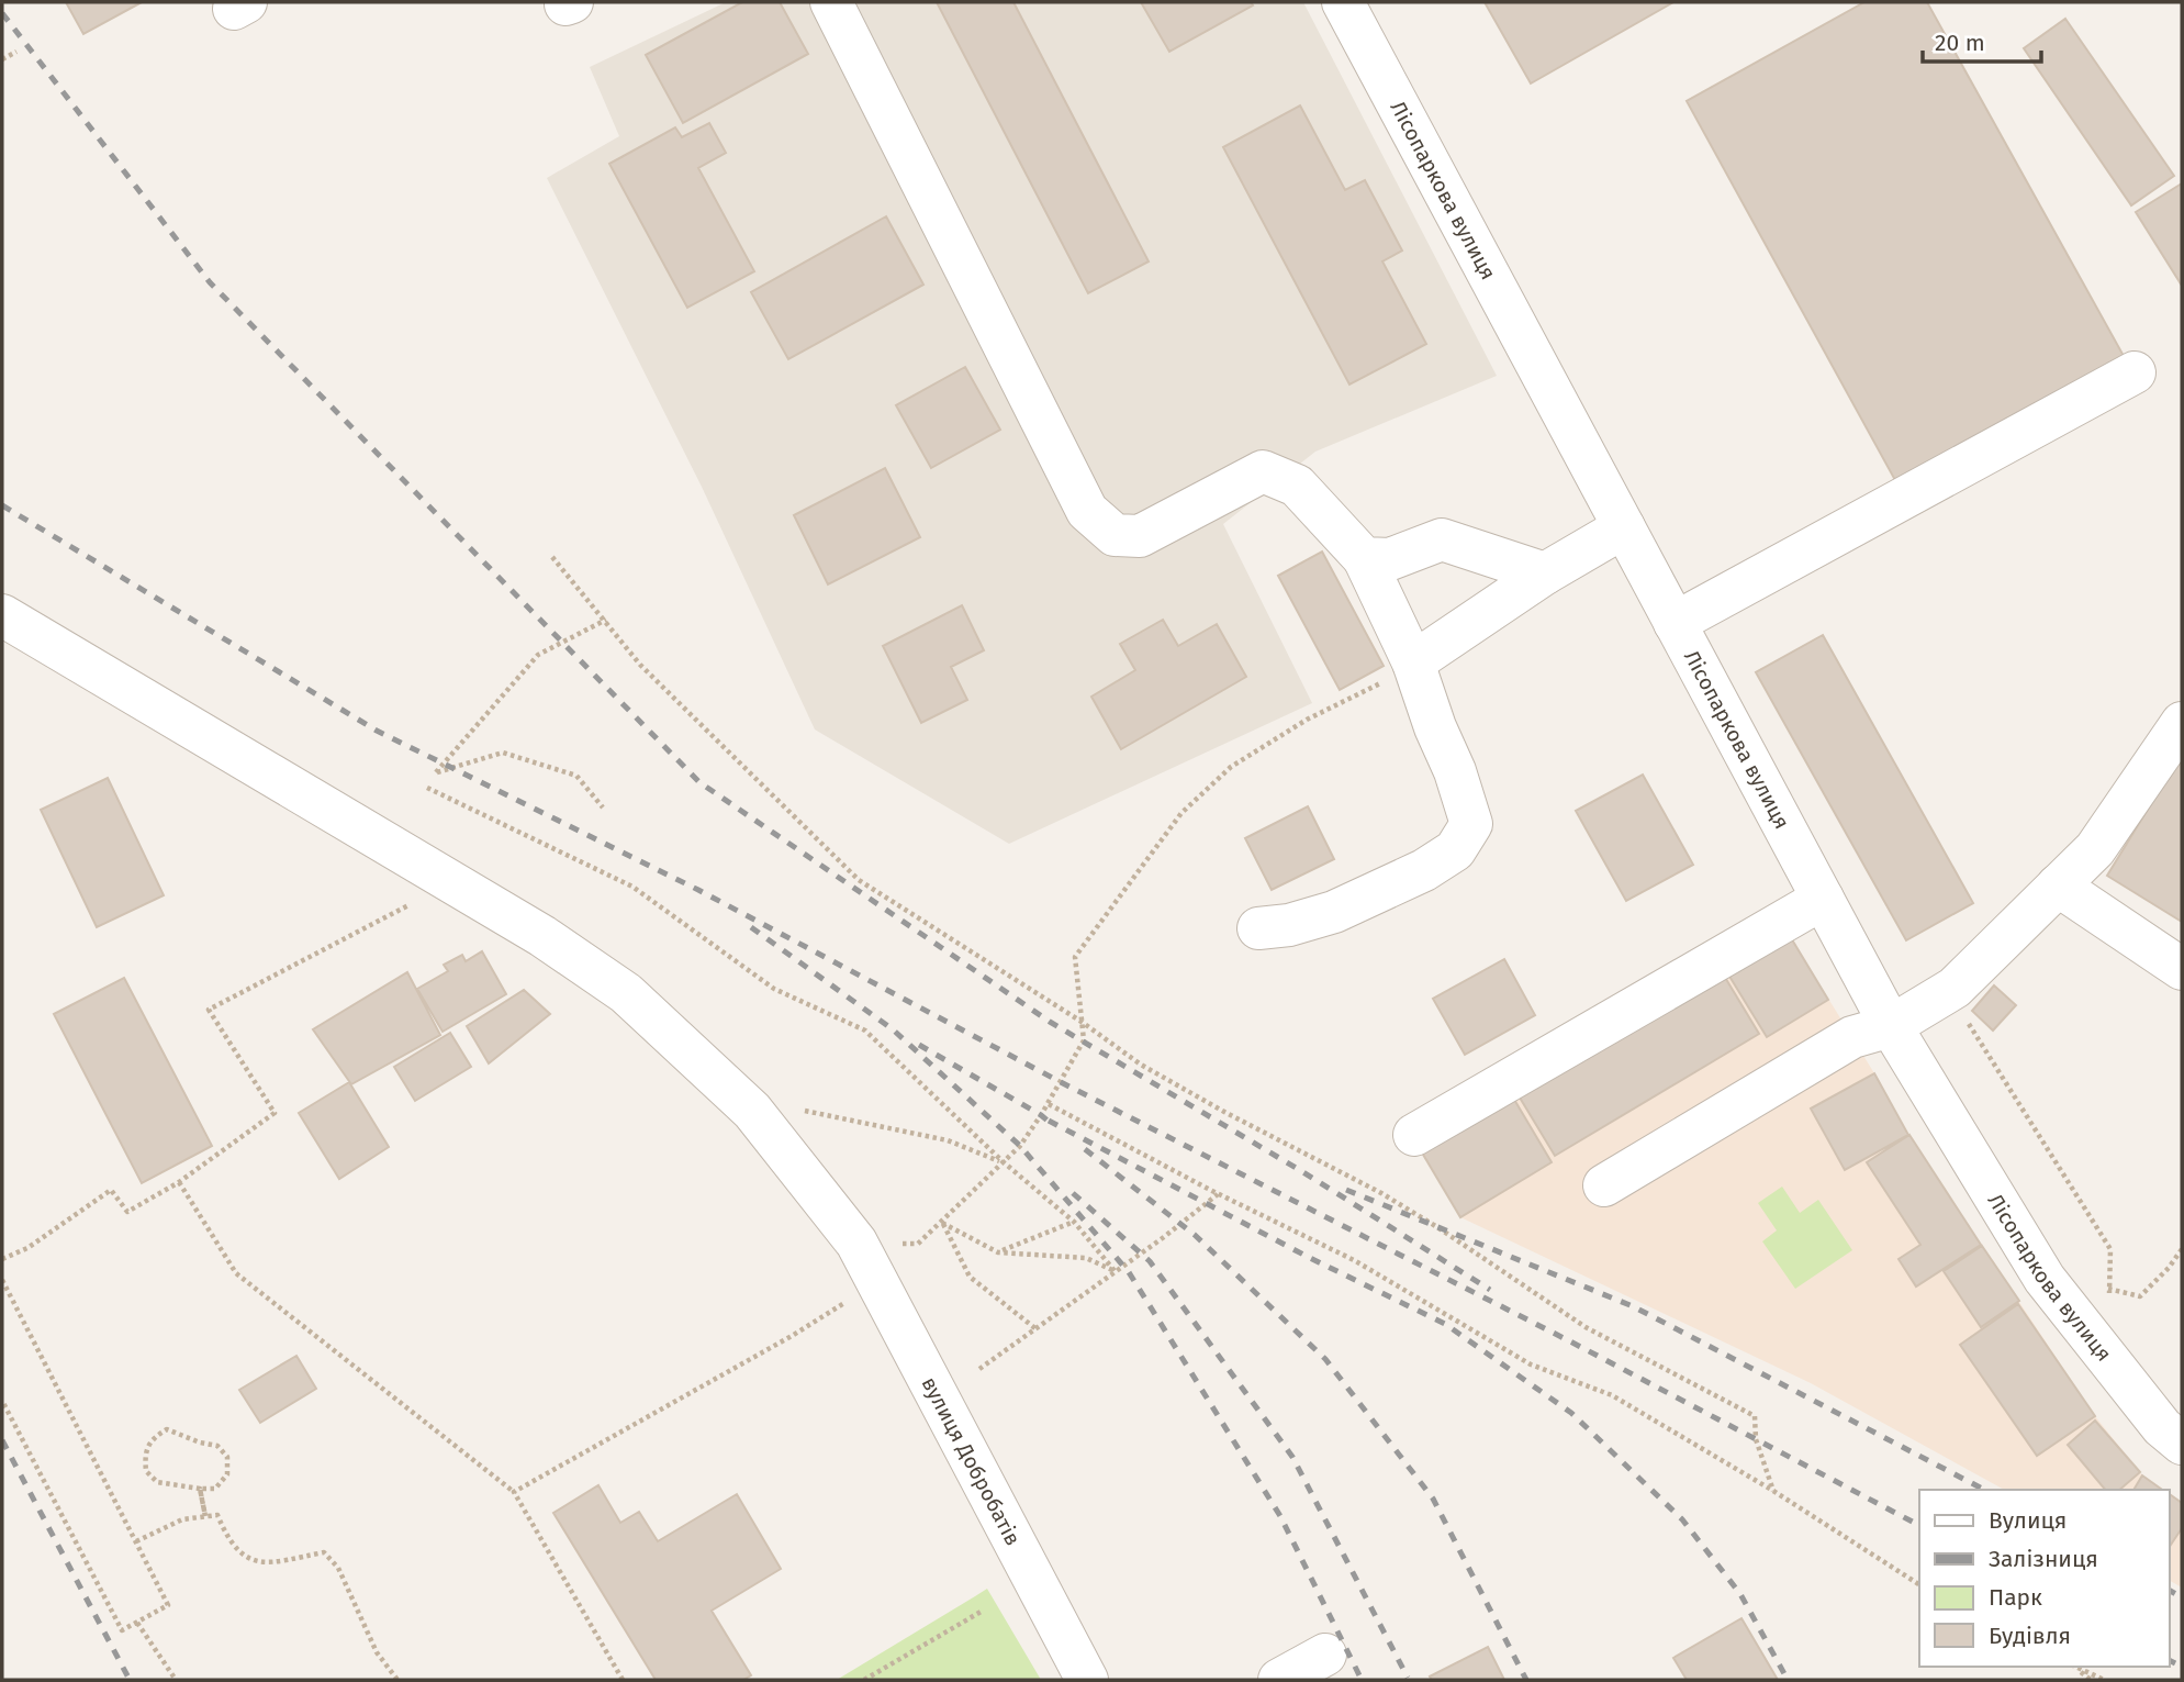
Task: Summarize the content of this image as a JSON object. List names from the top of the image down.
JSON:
{
  "streets": {
    "street": ["Лісопаркова вулиця", "вулиця Добробатів"]
  },
  "legend": [
    "Вулиця",
    "Залізниця",
    "Парк",
    "Будівля"
  ],
  "scale_bar": "20 m"
}
